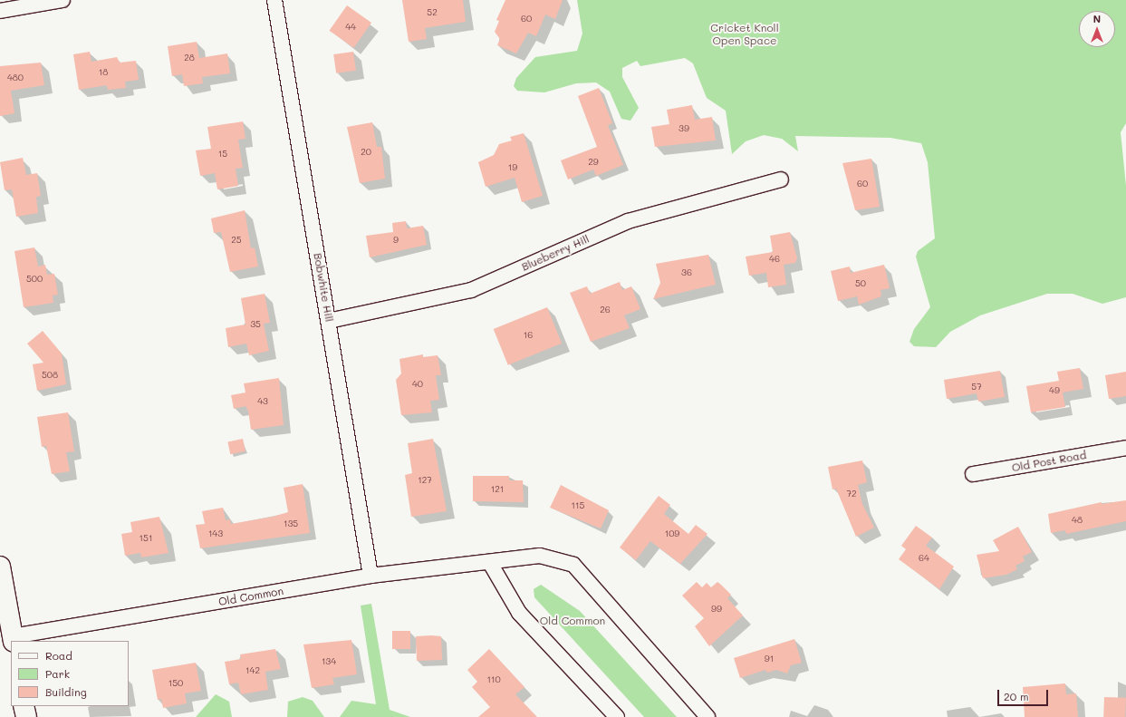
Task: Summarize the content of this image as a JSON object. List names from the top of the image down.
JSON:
{
  "streets": {
    "street": [
      "Blueberry Hill",
      "Bobwhite Hill",
      "Old Post Road",
      "Old Common"
    ]
  },
  "crossings": [
    ["Blueberry Hill", "Bobwhite Hill"],
    ["Bobwhite Hill", "Old Common"]
  ],
  "parks": ["Cricket Knoll Open Space", "Old Common"],
  "house_numbers": [
    "52",
    "60",
    "44",
    "28",
    "18",
    "480",
    "39",
    "20",
    "15",
    "29",
    "19",
    "60",
    "25",
    "9",
    "46",
    "36",
    "500",
    "50",
    "26",
    "35",
    "16",
    "508",
    "40",
    "57",
    "49",
    "43",
    "127",
    "121",
    "72",
    "115",
    "48",
    "135",
    "143",
    "109",
    "151",
    "64",
    "99",
    "91",
    "134",
    "142",
    "110",
    "150"
  ],
  "legend": ["Road", "Park", "Building"],
  "scale_bar": "20 m",
  "north": "top"
}
